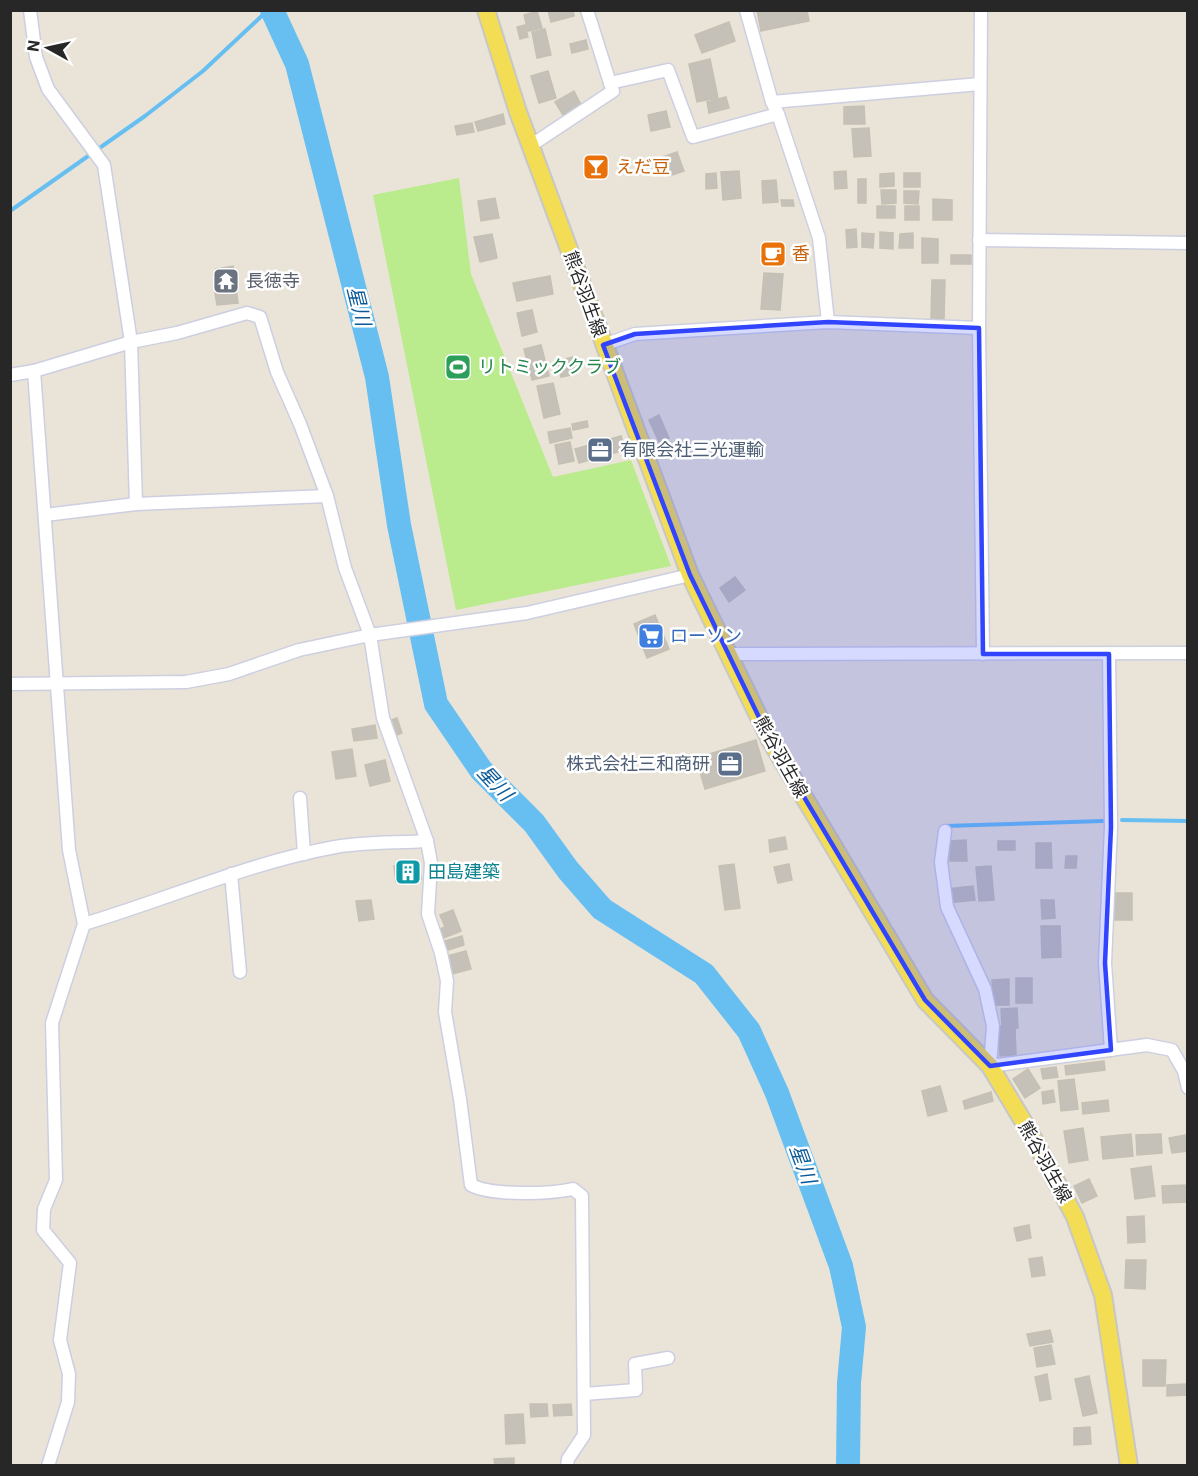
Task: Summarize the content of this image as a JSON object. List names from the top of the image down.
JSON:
{
  "streets": {
    "main road": ["熊谷羽生線"]
  },
  "water": ["星川"],
  "places": {
    "bar": ["えだ豆"],
    "cafe": ["香"],
    "temple": ["長徳寺"],
    "sports": ["リトミッククラブ"],
    "office": ["有限会社三光運輸", "株式会社三和商研"],
    "supermarket": ["ローソン"],
    "building": ["田島建築"]
  },
  "north": "left"
}
